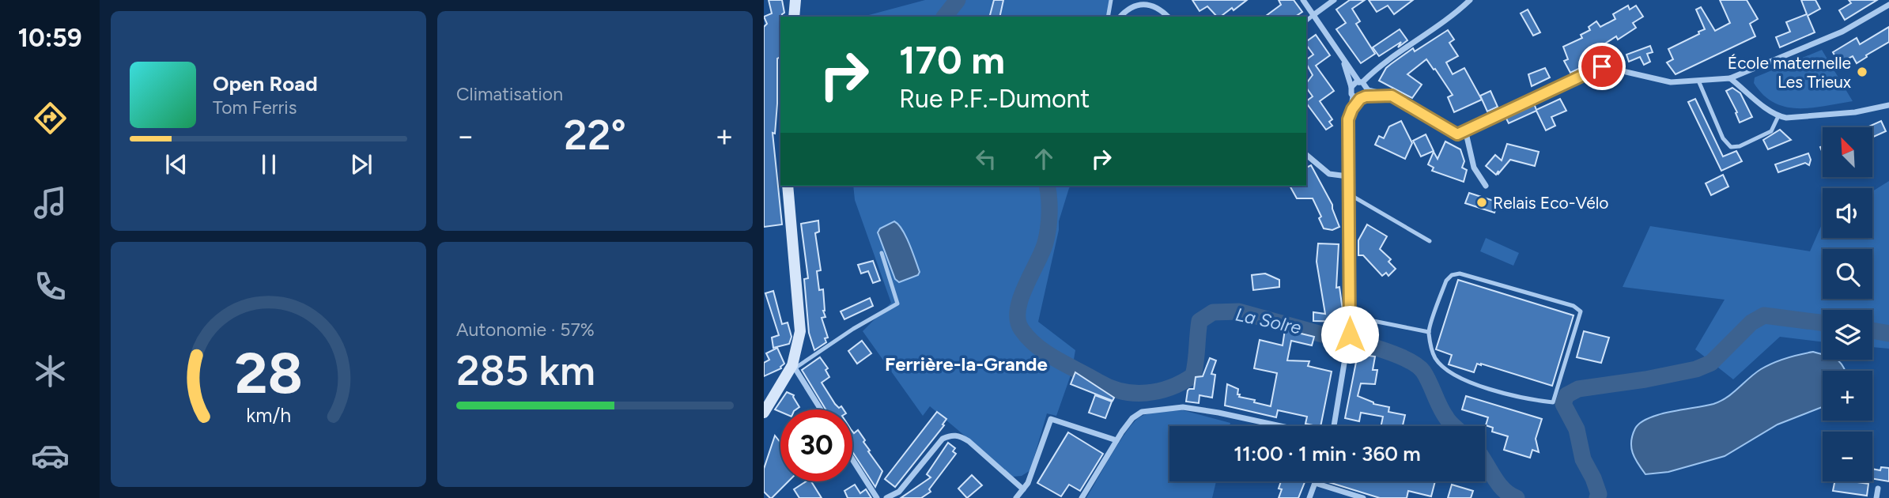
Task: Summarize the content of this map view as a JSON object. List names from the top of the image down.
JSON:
{
  "districts": ["Ferrière-la-Grande"],
  "water": ["La Solre"],
  "places": ["École maternelle Les Trieux", "Relais Eco-Vélo"],
  "north": "top left",
  "page": {
    "tabs": "10:59",
    "tile": [
      "Climatisation",
      ["Autonomie · 57%", "285 km"]
    ],
    "turn": ["170 m", "Rue P.F.-Dumont"],
    "song": ["Open Road", "Tom Ferris"],
    "heat": ["−", "22°", "+"],
    "map_buttons": ["+", "−"],
    "limit": "30",
    "trip": "11:00 · 1 min · 360 m",
    "gauge": ["28", "km/h"]
  }
}
